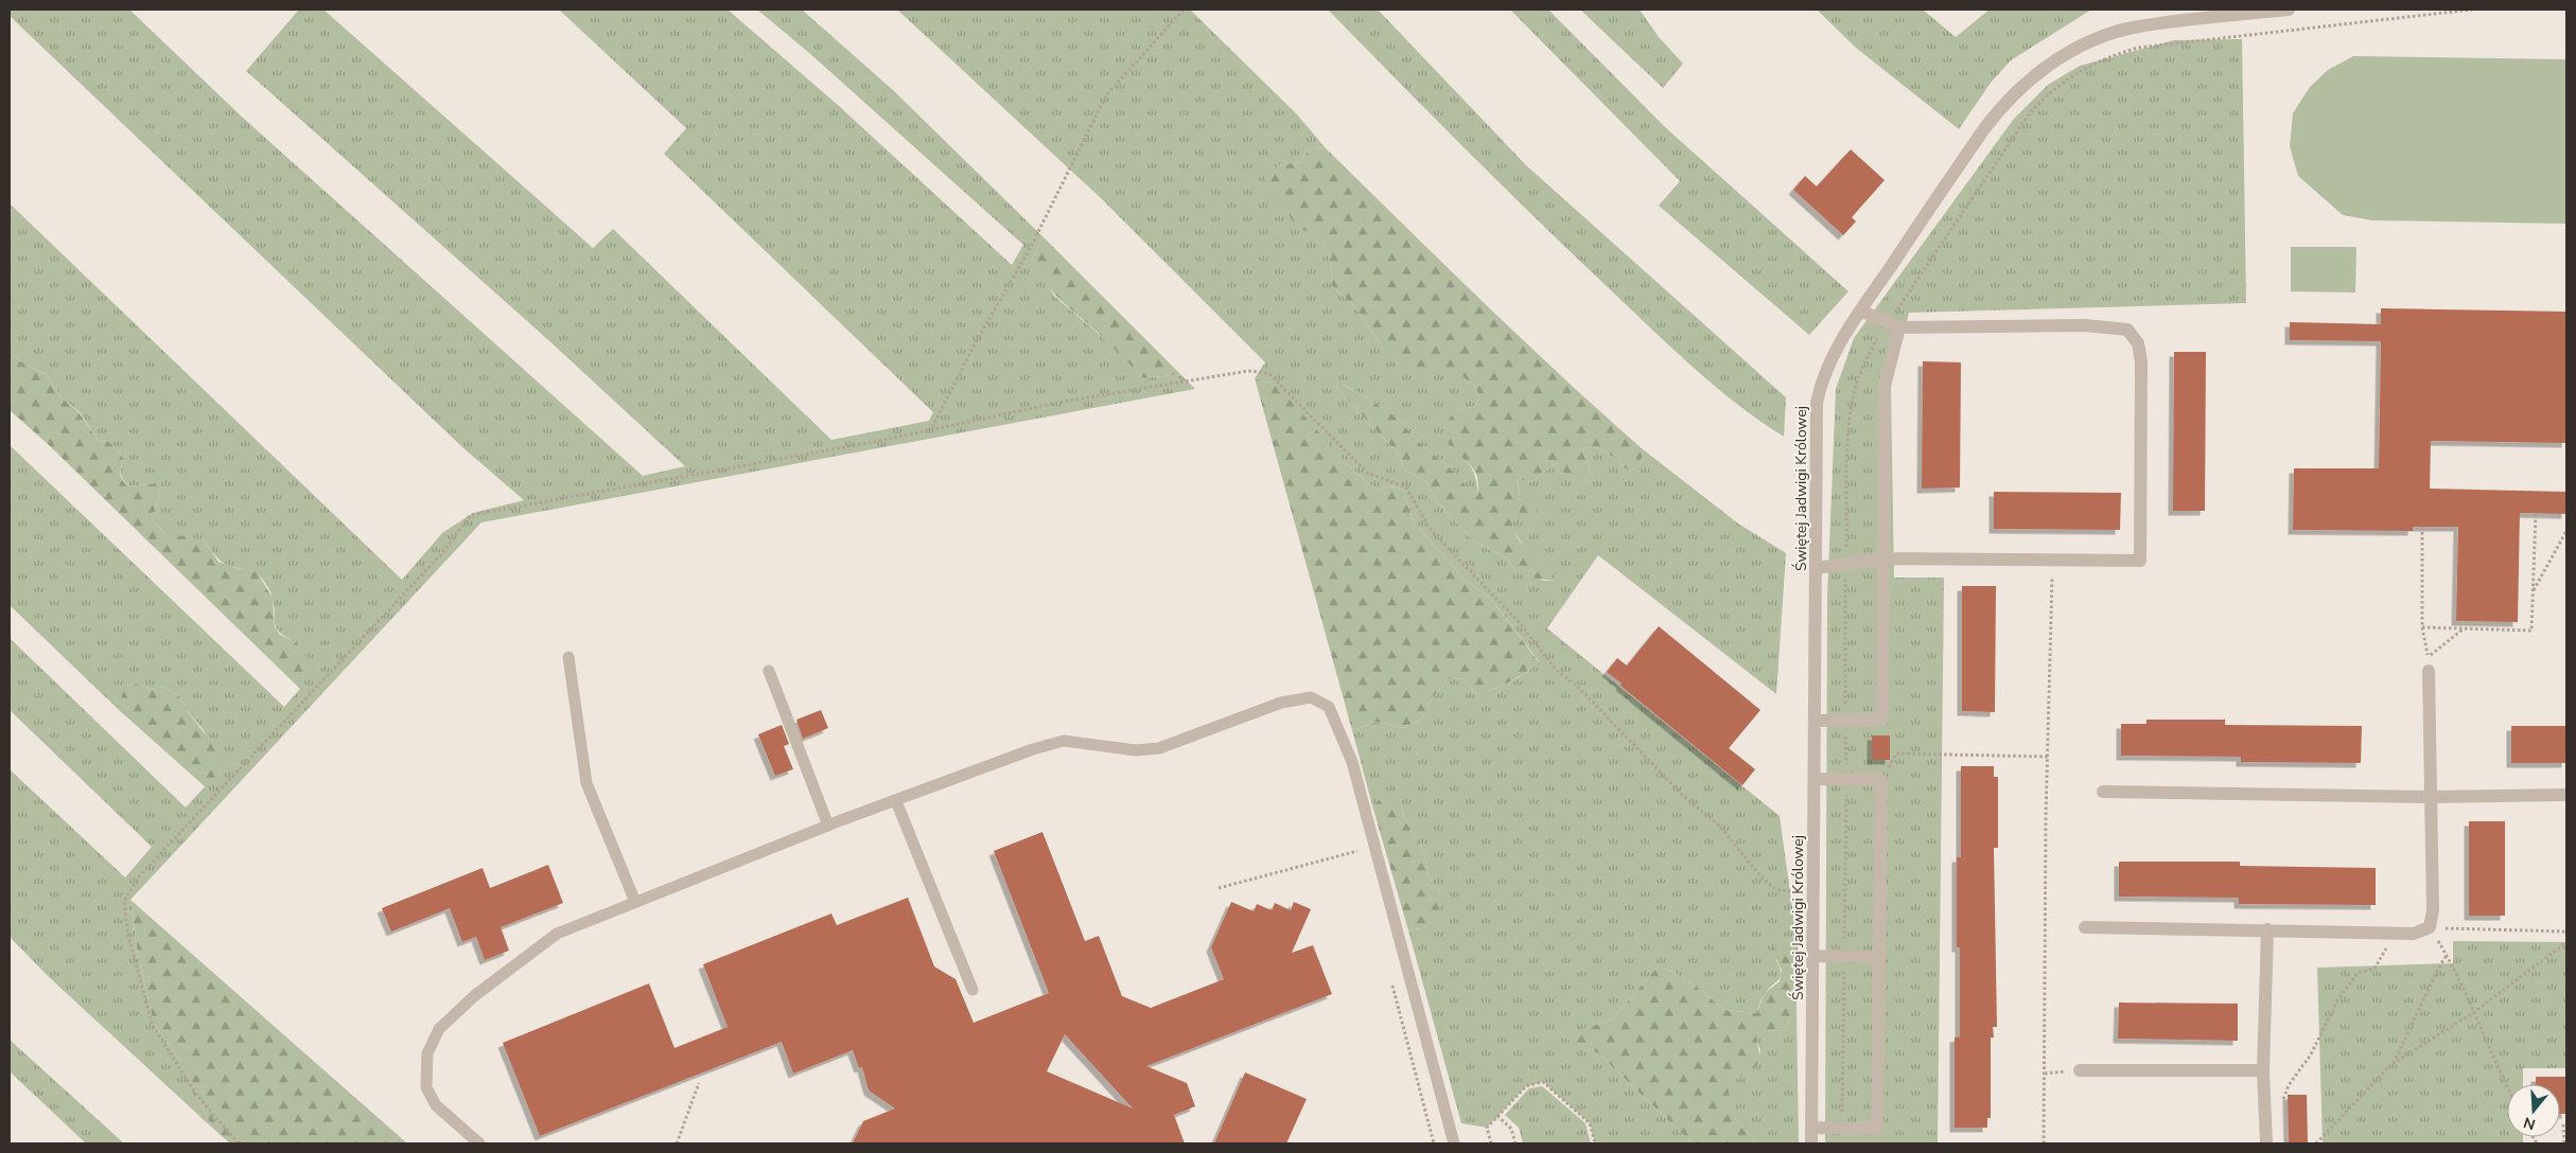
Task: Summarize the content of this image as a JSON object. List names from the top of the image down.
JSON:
{
  "streets": {
    "street": ["Świętej Jadwigi Królowej"]
  },
  "north": "bottom"
}
